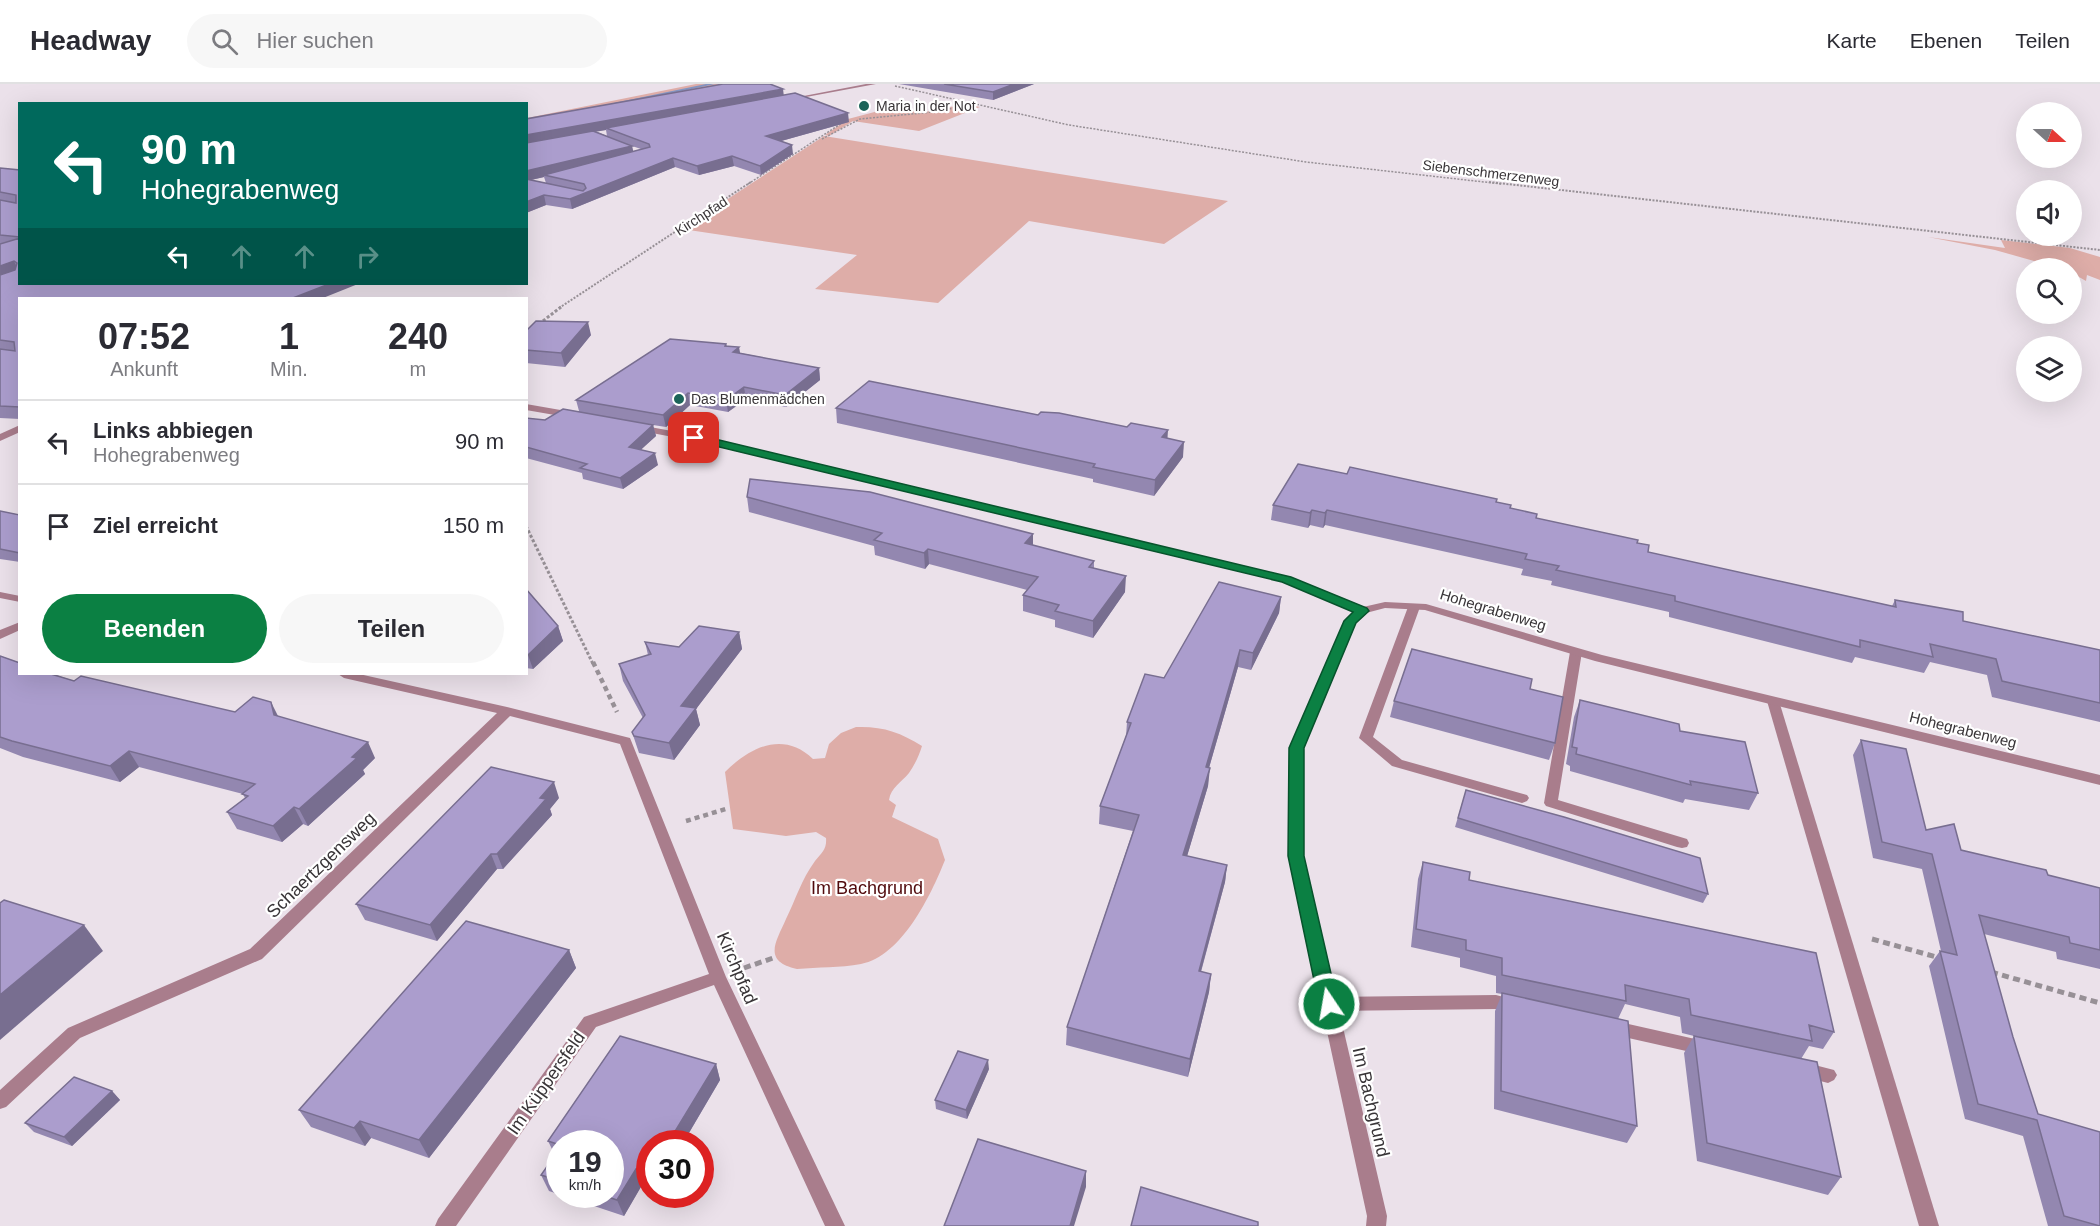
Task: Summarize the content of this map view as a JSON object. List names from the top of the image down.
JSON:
{
  "streets": {
    "street": [
      "Kirchpfad",
      "Hohegrabenweg",
      "Schaertzgensweg",
      "Im Küppersfeld",
      "Im Bachgrund"
    ],
    "path": ["Siebenschmerzenweg"]
  },
  "crossings": [
    ["Kirchpfad", "Schaertzgensweg"],
    ["Kirchpfad", "Im Küppersfeld"],
    ["Hohegrabenweg", "Im Bachgrund"]
  ],
  "parks": ["Im Bachgrund"],
  "places": ["Maria in der Not", "Das Blumenmädchen"],
  "north": "right",
  "page": {
    "header": "Headway",
    "search": "Hier suchen",
    "nav": ["Karte", "Ebenen", "Teilen"],
    "turn": ["90 m", "Hohegrabenweg"],
    "eta": [
      "07:52",
      "Ankunft",
      "1",
      "Min.",
      "240",
      "m"
    ],
    "list": [
      {
        "name": "Links abbiegen",
        "note": "Hohegrabenweg",
        "value": "90 m"
      },
      {
        "name": "Ziel erreicht",
        "value": "150 m"
      }
    ],
    "buttons": ["Beenden", "Teilen"],
    "speed": "19 km/h",
    "limit": "30"
  }
}
